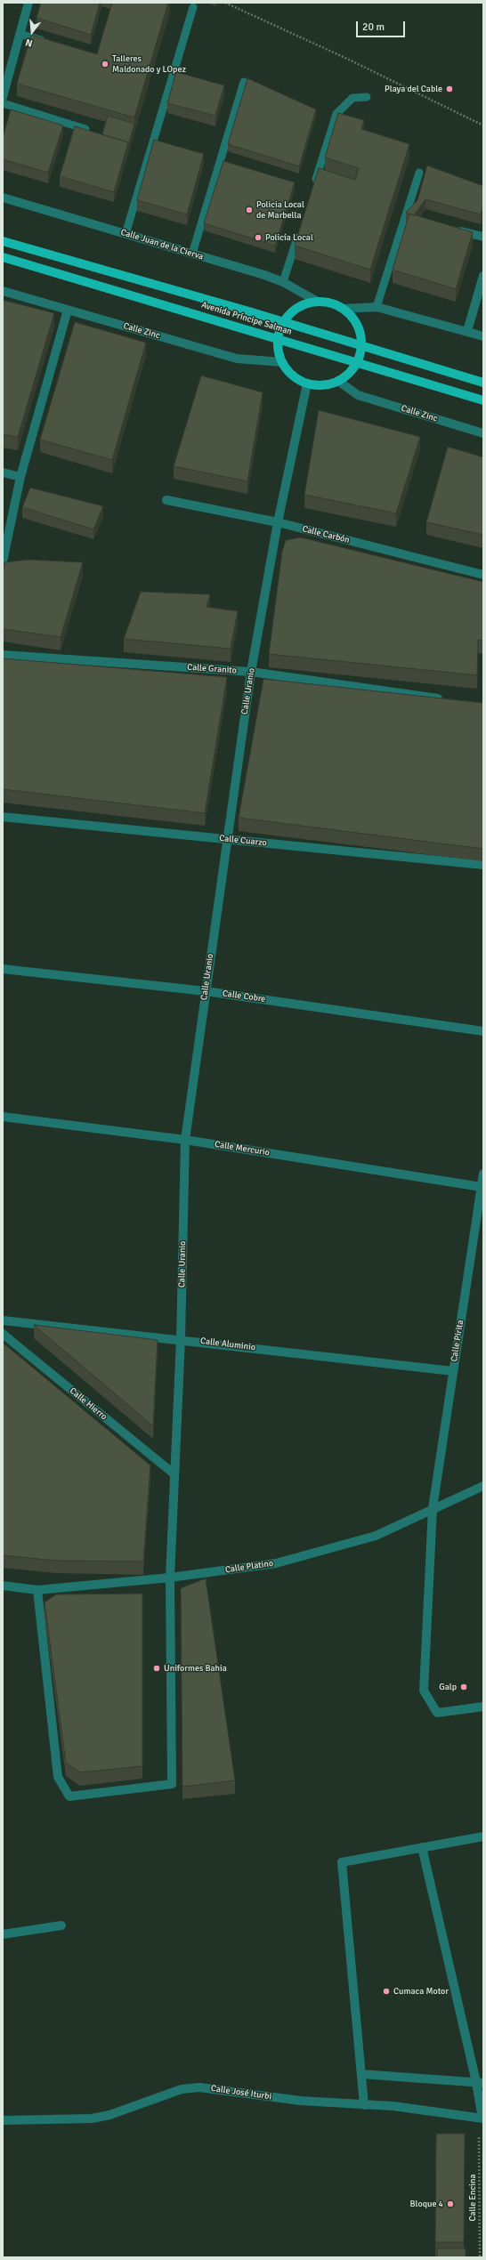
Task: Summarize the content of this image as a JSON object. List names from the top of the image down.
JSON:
{
  "streets": {
    "main road": ["Avenida Príncipe Salman"],
    "street": [
      "Calle Juan de la Cierva",
      "Calle Zinc",
      "Calle Carbón",
      "Calle Granito",
      "Calle Uranio",
      "Calle Cuarzo",
      "Calle Cobre",
      "Calle Mercurio",
      "Calle Pirita",
      "Calle Aluminio",
      "Calle Hierro",
      "Calle Platino",
      "Calle José Iturbi"
    ],
    "path": ["Calle Encina"]
  },
  "crossings": [
    ["Calle Carbón", "Calle Uranio"],
    ["Calle Granito", "Calle Uranio"],
    ["Calle Uranio", "Calle Cuarzo"],
    ["Calle Uranio", "Calle Cobre"],
    ["Calle Uranio", "Calle Mercurio"],
    ["Calle Uranio", "Calle Aluminio"],
    ["Calle Uranio", "Calle Hierro"],
    ["Calle Uranio", "Calle Platino"],
    ["Calle Mercurio", "Calle Pirita"],
    ["Calle Pirita", "Calle Aluminio"],
    ["Calle Pirita", "Calle Platino"]
  ],
  "places": [
    "Talleres Maldonado y LOpez",
    "Playa del Cable",
    "Policia Local de Marbella",
    "Policía Local",
    "Uniformes Bahia",
    "Galp",
    "Cumaca Motor",
    "Bloque 4"
  ],
  "scale_bar": "20 m",
  "north": "bottom"
}
